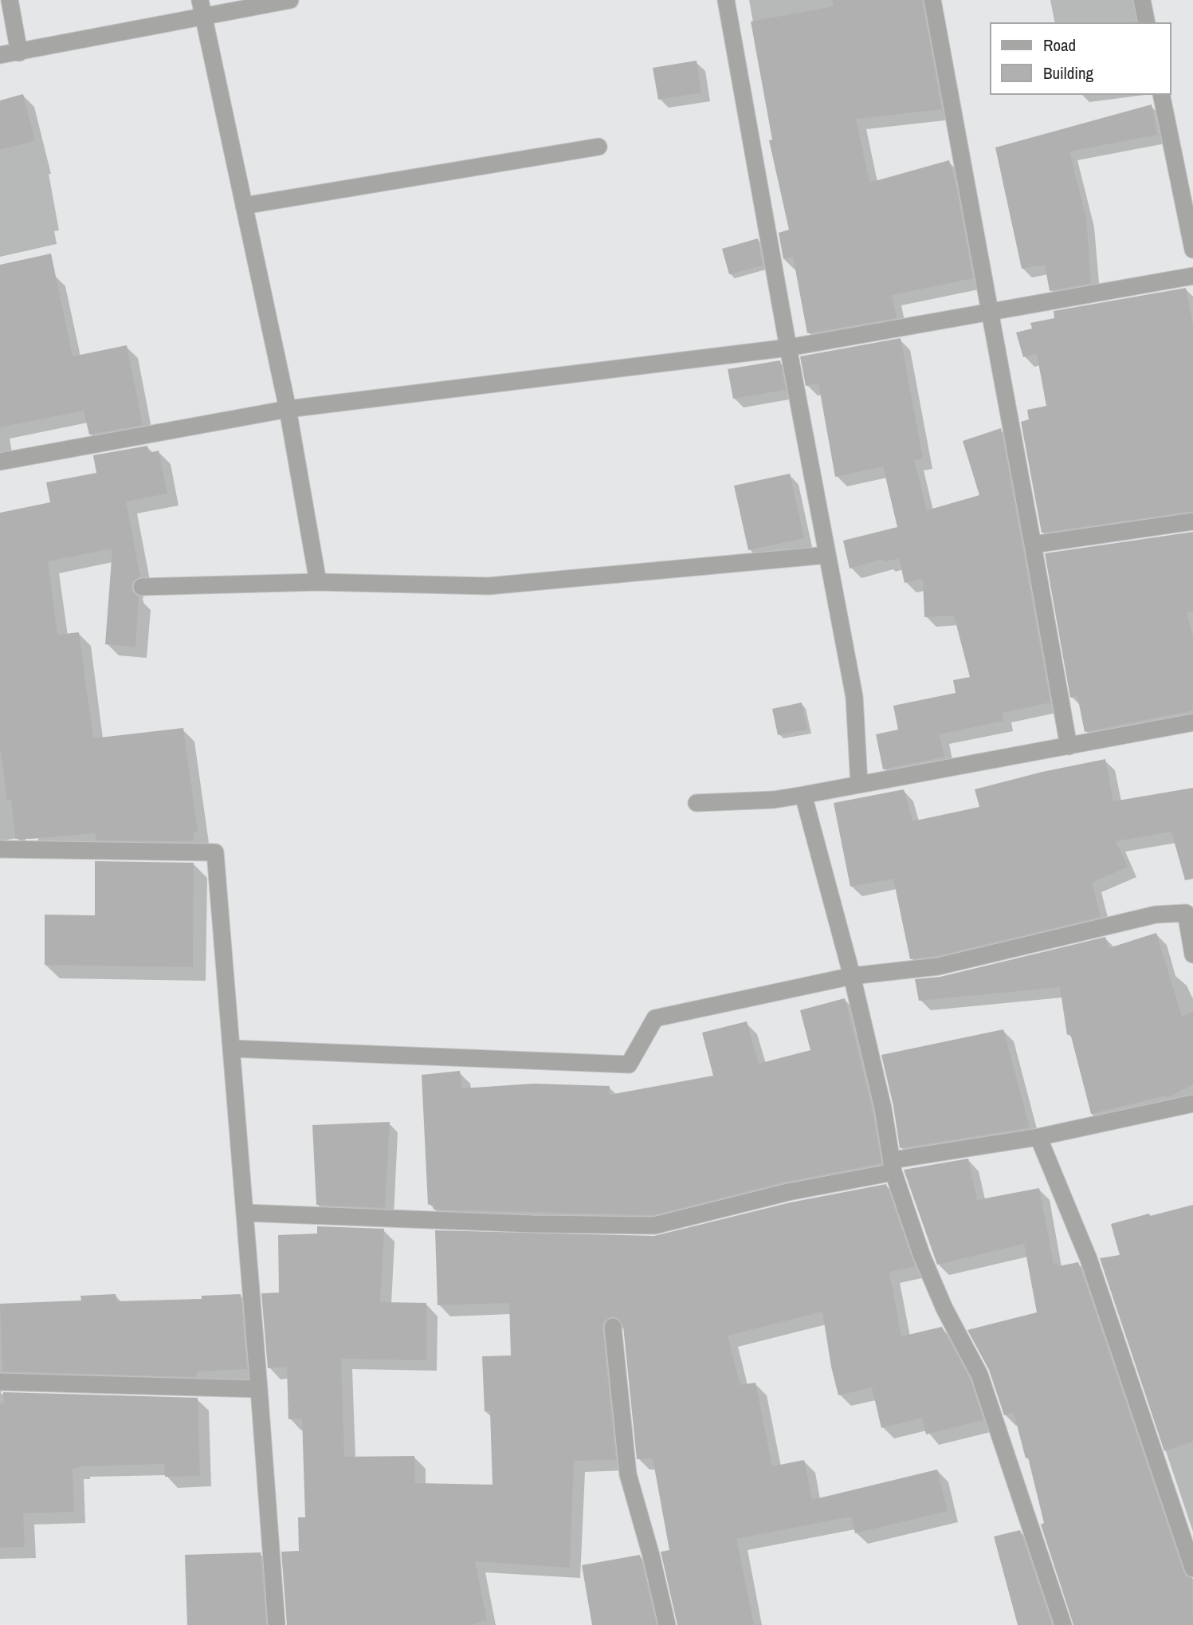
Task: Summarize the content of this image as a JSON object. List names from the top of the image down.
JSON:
{
  "legend": ["Road", "Building"]
}
